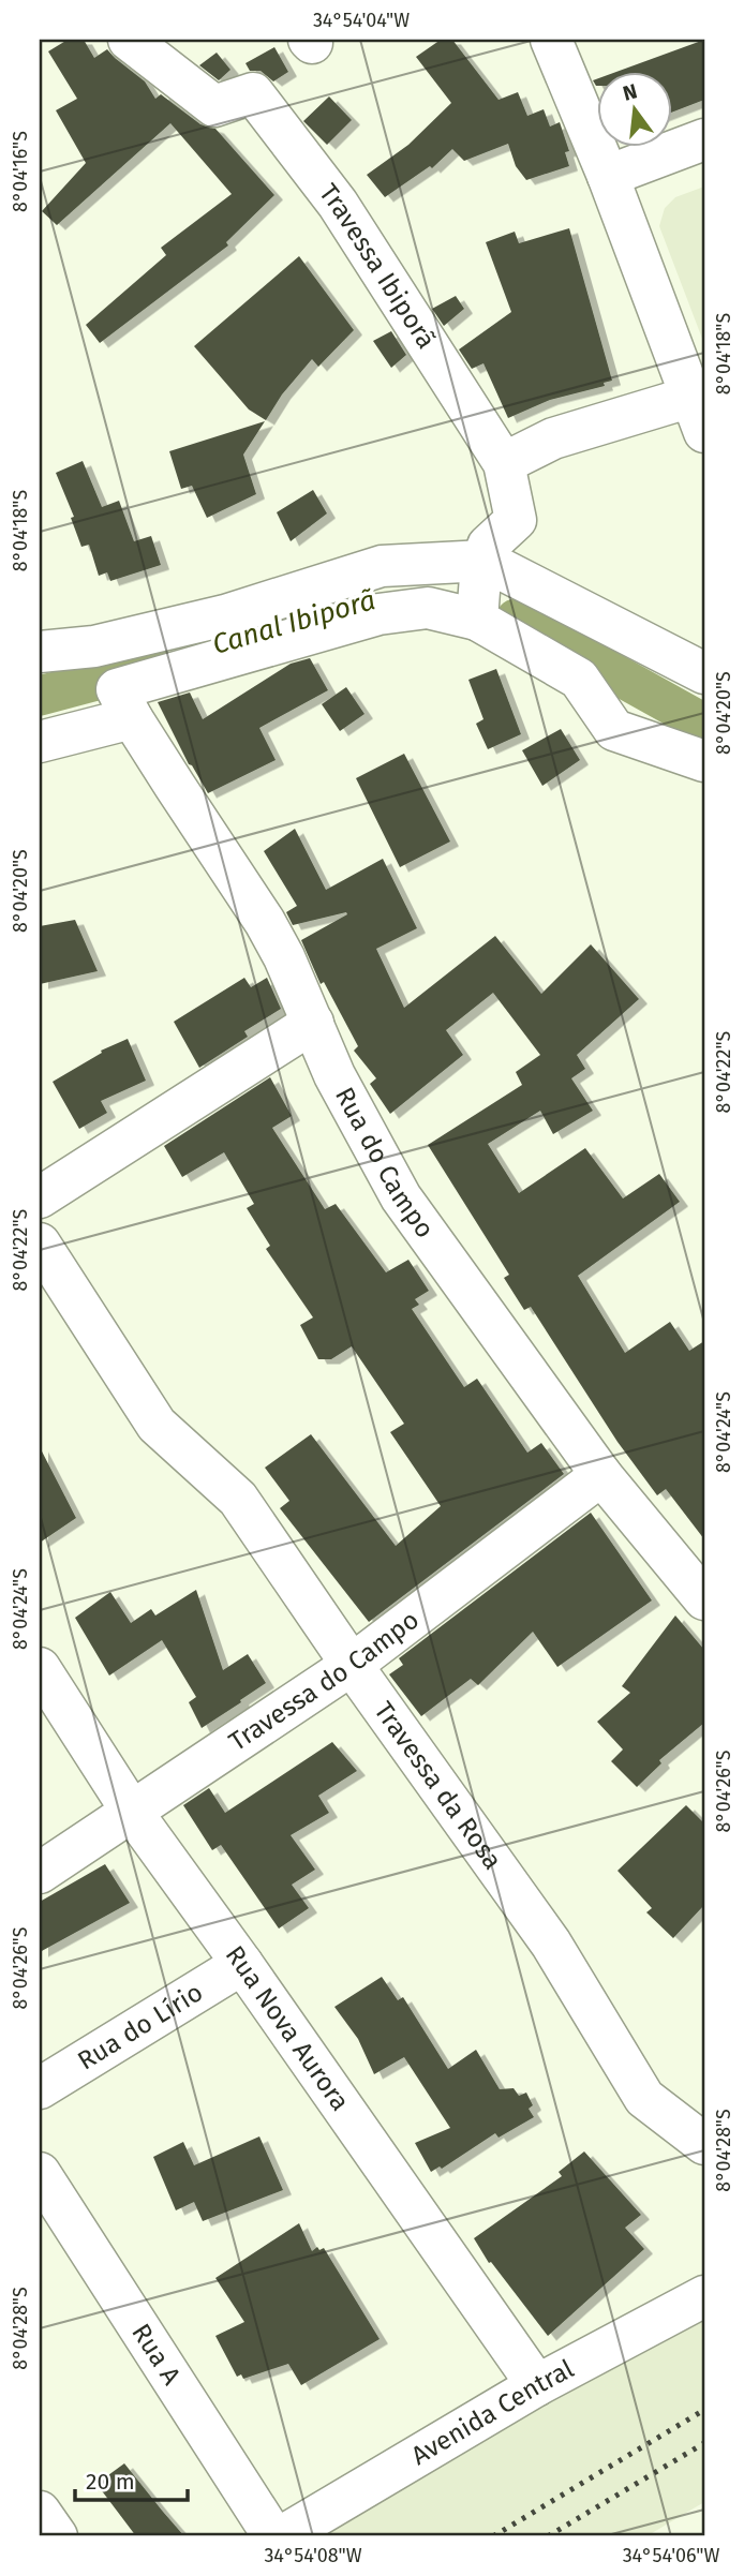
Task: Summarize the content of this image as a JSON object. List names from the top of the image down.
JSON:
{
  "streets": {
    "street": [
      "Travessa Ibiporã",
      "Rua do Campo",
      "Travessa do Campo",
      "Travessa da Rosa",
      "Rua do Lírio",
      "Rua Nova Aurora",
      "Rua A",
      "Avenida Central"
    ]
  },
  "crossings": [
    ["Rua do Campo", "Travessa do Campo"],
    ["Travessa do Campo", "Travessa da Rosa"],
    ["Travessa do Campo", "Rua Nova Aurora"],
    ["Rua do Lírio", "Rua Nova Aurora"],
    ["Rua Nova Aurora", "Avenida Central"]
  ],
  "water": ["Canal Ibiporã"],
  "scale_bar": "20 m",
  "north": "top",
  "coordinates": [
    "34°54'04\"W",
    "8°04'16\"S",
    "8°04'18\"S",
    "8°04'20\"S",
    "8°04'22\"S",
    "8°04'24\"S",
    "8°04'26\"S",
    "8°04'28\"S",
    "34°54'08\"W",
    "34°54'06\"W"
  ]
}
